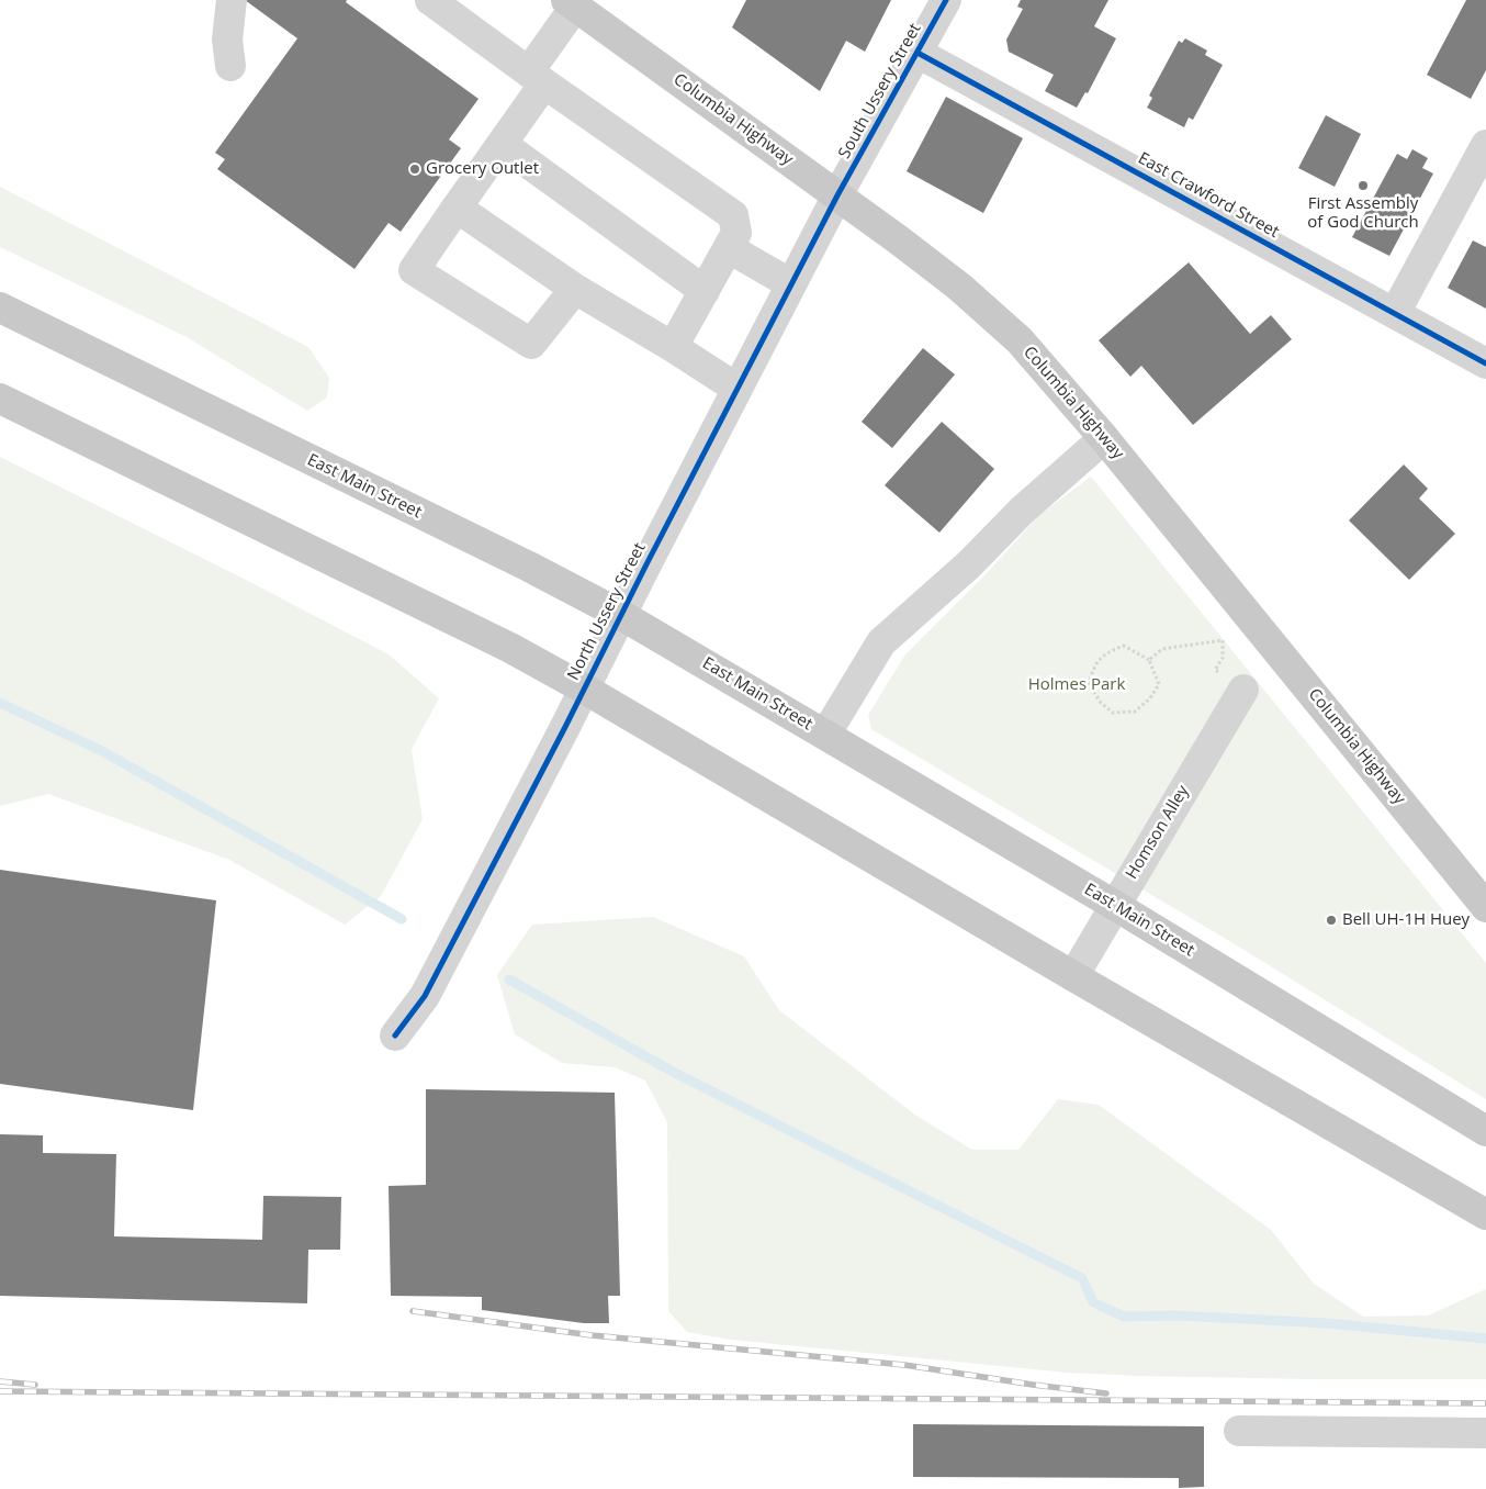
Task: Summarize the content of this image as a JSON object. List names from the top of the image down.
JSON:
{
  "streets": {
    "main road": ["Columbia Highway", "East Main Street"],
    "street": [
      "South Ussery Street",
      "East Crawford Street",
      "North Ussery Street",
      "Homson Alley"
    ]
  },
  "crossings": [
    ["South Ussery Street", "Columbia Highway"],
    ["South Ussery Street", "East Crawford Street"],
    ["South Ussery Street", "North Ussery Street"],
    ["Columbia Highway", "North Ussery Street"],
    ["East Main Street", "North Ussery Street"],
    ["East Main Street", "Homson Alley"]
  ],
  "parks": ["Holmes Park"],
  "places": ["Grocery Outlet", "First Assembly of God Church", "Bell UH-1H Huey"]
}
